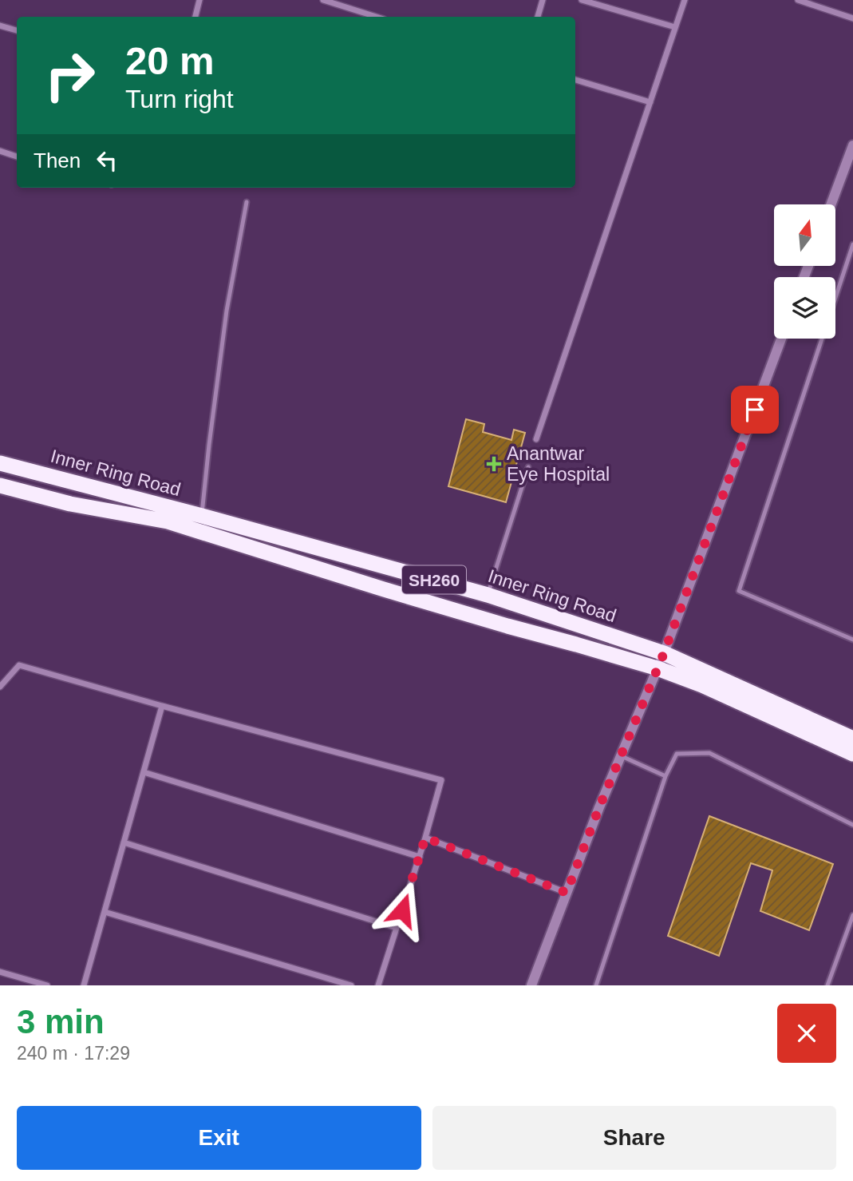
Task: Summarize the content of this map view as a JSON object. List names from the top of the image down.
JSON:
{
  "streets": {
    "highway": ["Inner Ring Road", "SH260"]
  },
  "places": {
    "health": ["Anantwar Eye Hospital"]
  },
  "north": "top",
  "page": {
    "turn": ["20 m", "Turn right"],
    "then": "Then",
    "heading": ["3 min", "240 m · 17:29"],
    "buttons": ["Exit", "Share"]
  }
}
